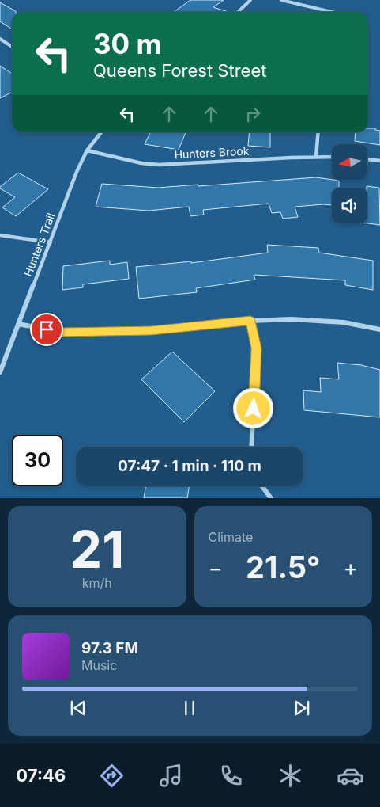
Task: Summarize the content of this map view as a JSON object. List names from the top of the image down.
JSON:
{
  "streets": {
    "street": ["Hunters Brook", "Hunters Trail"]
  },
  "crossings": [
    ["Hunters Brook", "Hunters Trail"]
  ],
  "north": "left",
  "page": {
    "turn": ["30 m", "Queens Forest Street"],
    "limit": "30",
    "trip": "07:47 · 1 min · 110 m",
    "tile": [
      ["21", "km/h"],
      "Climate"
    ],
    "heat": ["−", "21.5°", "+"],
    "song": ["97.3 FM", "Music"],
    "tabs": "07:46"
  }
}
